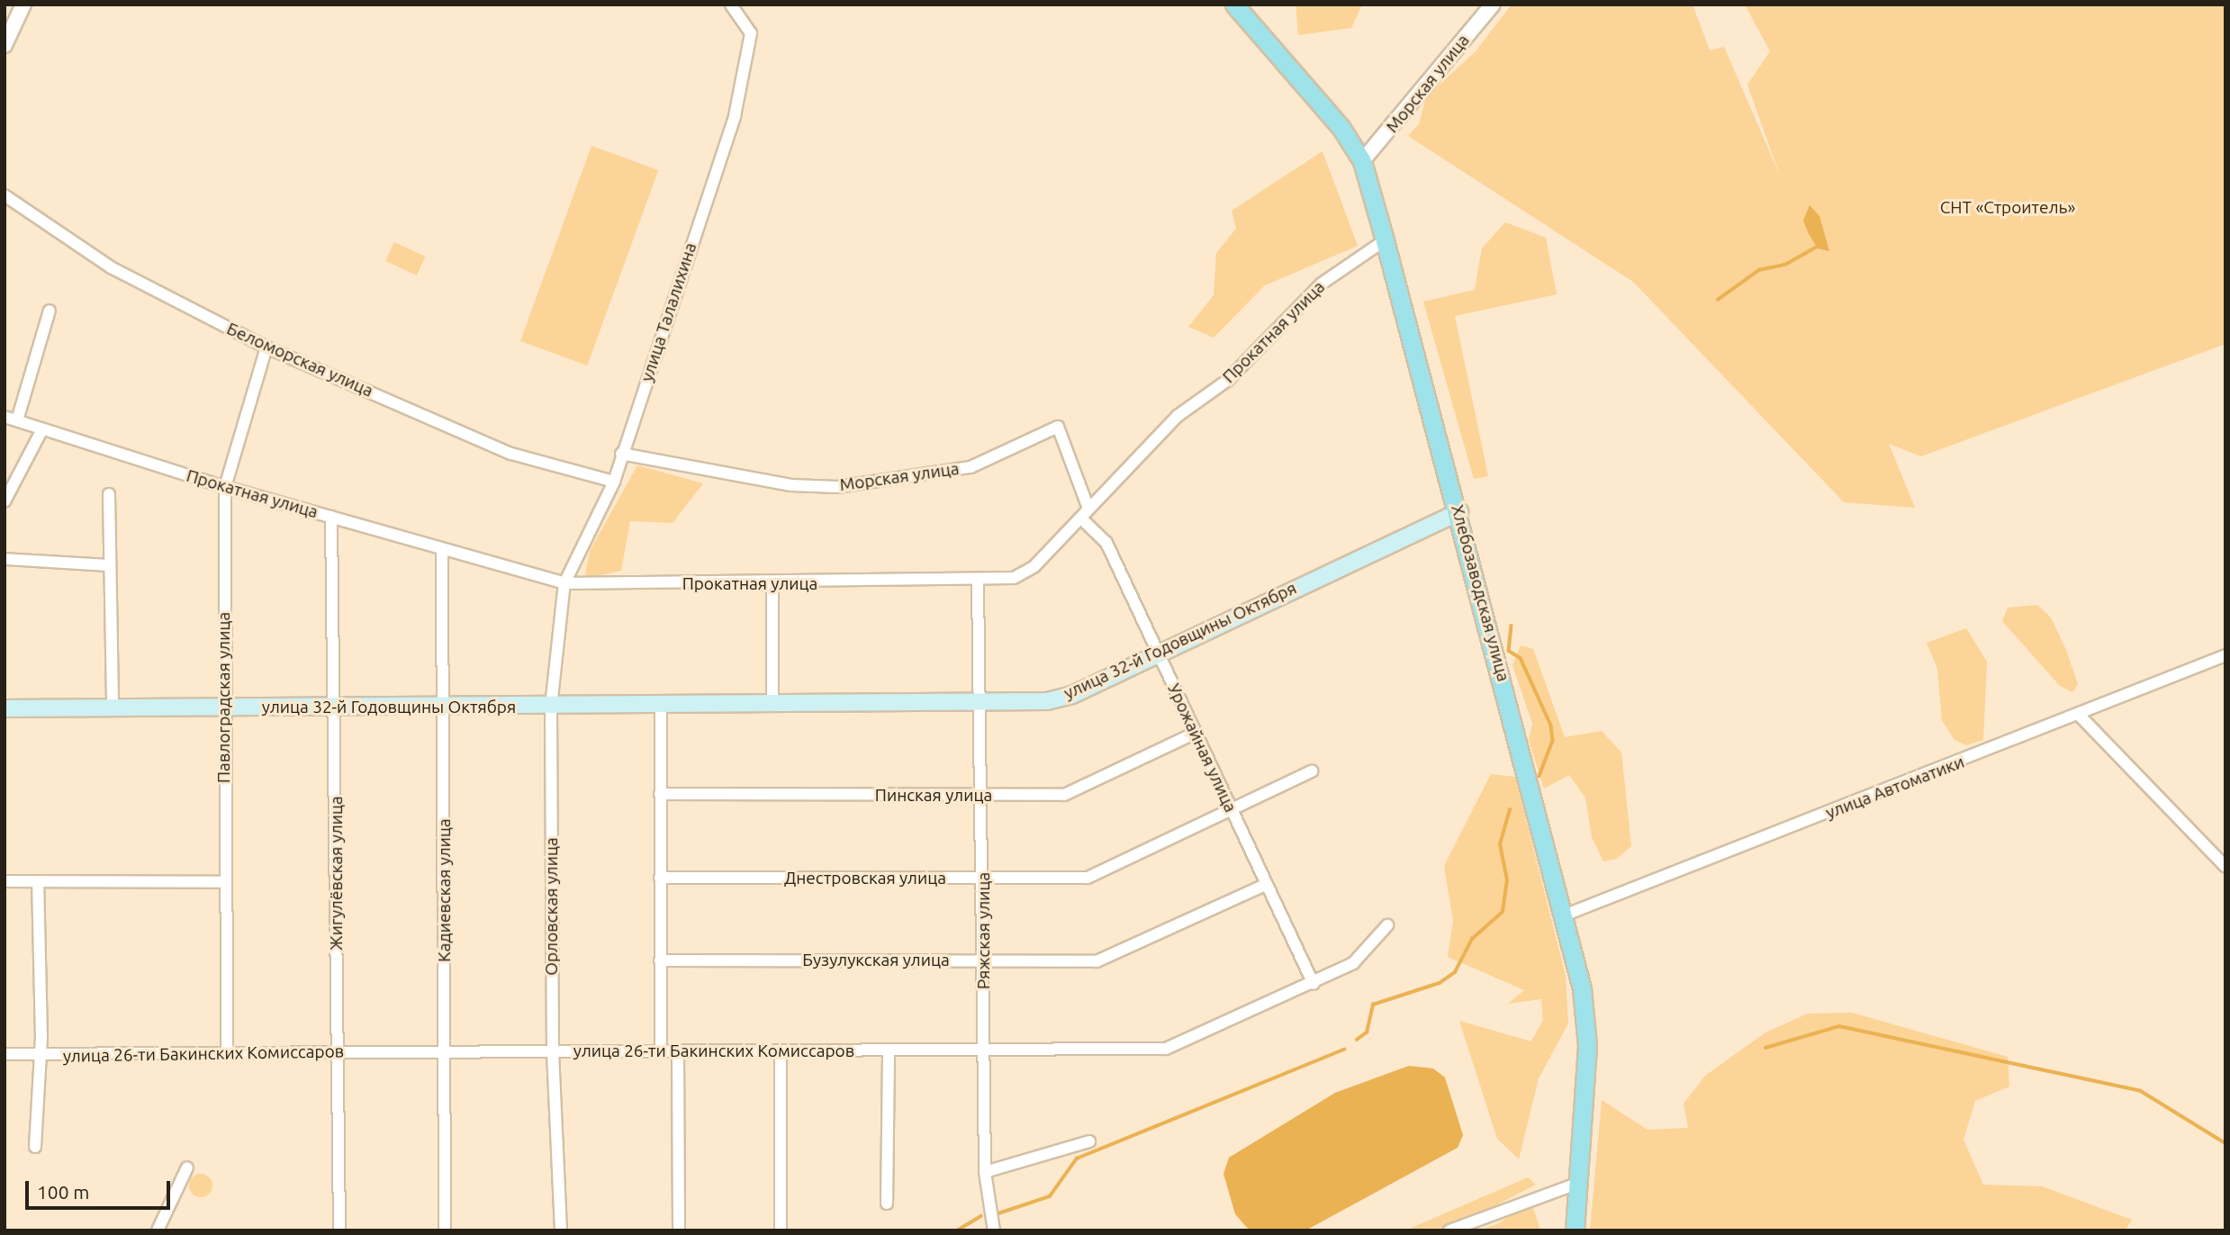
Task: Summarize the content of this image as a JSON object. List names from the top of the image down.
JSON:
{
  "streets": {
    "main road": ["Хлебозаводская улица", "улица 32-й Годовщины Октября"],
    "street": [
      "Морская улица",
      "улица Талалихина",
      "Прокатная улица",
      "Беломорская улица",
      "Павлоградская улица",
      "Урожайная улица",
      "улица Автоматики",
      "Пинская улица",
      "Жигулёвская улица",
      "Днестровская улица",
      "Кадиевская улица",
      "Орловская улица",
      "Ряжская улица",
      "Бузулукская улица",
      "улица 26-ти Бакинских Комиссаров"
    ]
  },
  "crossings": [
    ["Морская улица", "улица Талалихина"],
    ["Морская улица", "Прокатная улица"],
    ["Морская улица", "Хлебозаводская улица"],
    ["улица Талалихина", "Прокатная улица"],
    ["улица Талалихина", "Беломорская улица"],
    ["улица Талалихина", "Орловская улица"],
    ["Прокатная улица", "Хлебозаводская улица"],
    ["Прокатная улица", "Павлоградская улица"],
    ["Прокатная улица", "Урожайная улица"],
    ["Прокатная улица", "Жигулёвская улица"],
    ["Прокатная улица", "Кадиевская улица"],
    ["Прокатная улица", "Орловская улица"],
    ["Прокатная улица", "Ряжская улица"],
    ["Беломорская улица", "Павлоградская улица"],
    ["Хлебозаводская улица", "улица 32-й Годовщины Октября"],
    ["Хлебозаводская улица", "улица Автоматики"],
    ["улица 32-й Годовщины Октября", "Павлоградская улица"],
    ["улица 32-й Годовщины Октября", "Урожайная улица"],
    ["улица 32-й Годовщины Октября", "Жигулёвская улица"],
    ["улица 32-й Годовщины Октября", "Кадиевская улица"],
    ["улица 32-й Годовщины Октября", "Орловская улица"],
    ["улица 32-й Годовщины Октября", "Ряжская улица"],
    ["Павлоградская улица", "улица 26-ти Бакинских Комиссаров"],
    ["Урожайная улица", "Пинская улица"],
    ["Урожайная улица", "Днестровская улица"],
    ["Урожайная улица", "Бузулукская улица"],
    ["Урожайная улица", "улица 26-ти Бакинских Комиссаров"],
    ["Пинская улица", "Ряжская улица"],
    ["Жигулёвская улица", "улица 26-ти Бакинских Комиссаров"],
    ["Днестровская улица", "Ряжская улица"],
    ["Кадиевская улица", "улица 26-ти Бакинских Комиссаров"],
    ["Орловская улица", "улица 26-ти Бакинских Комиссаров"],
    ["Ряжская улица", "Бузулукская улица"],
    ["Ряжская улица", "улица 26-ти Бакинских Комиссаров"]
  ],
  "parks": ["СНТ «Строитель»"],
  "scale_bar": "100 m"
}
